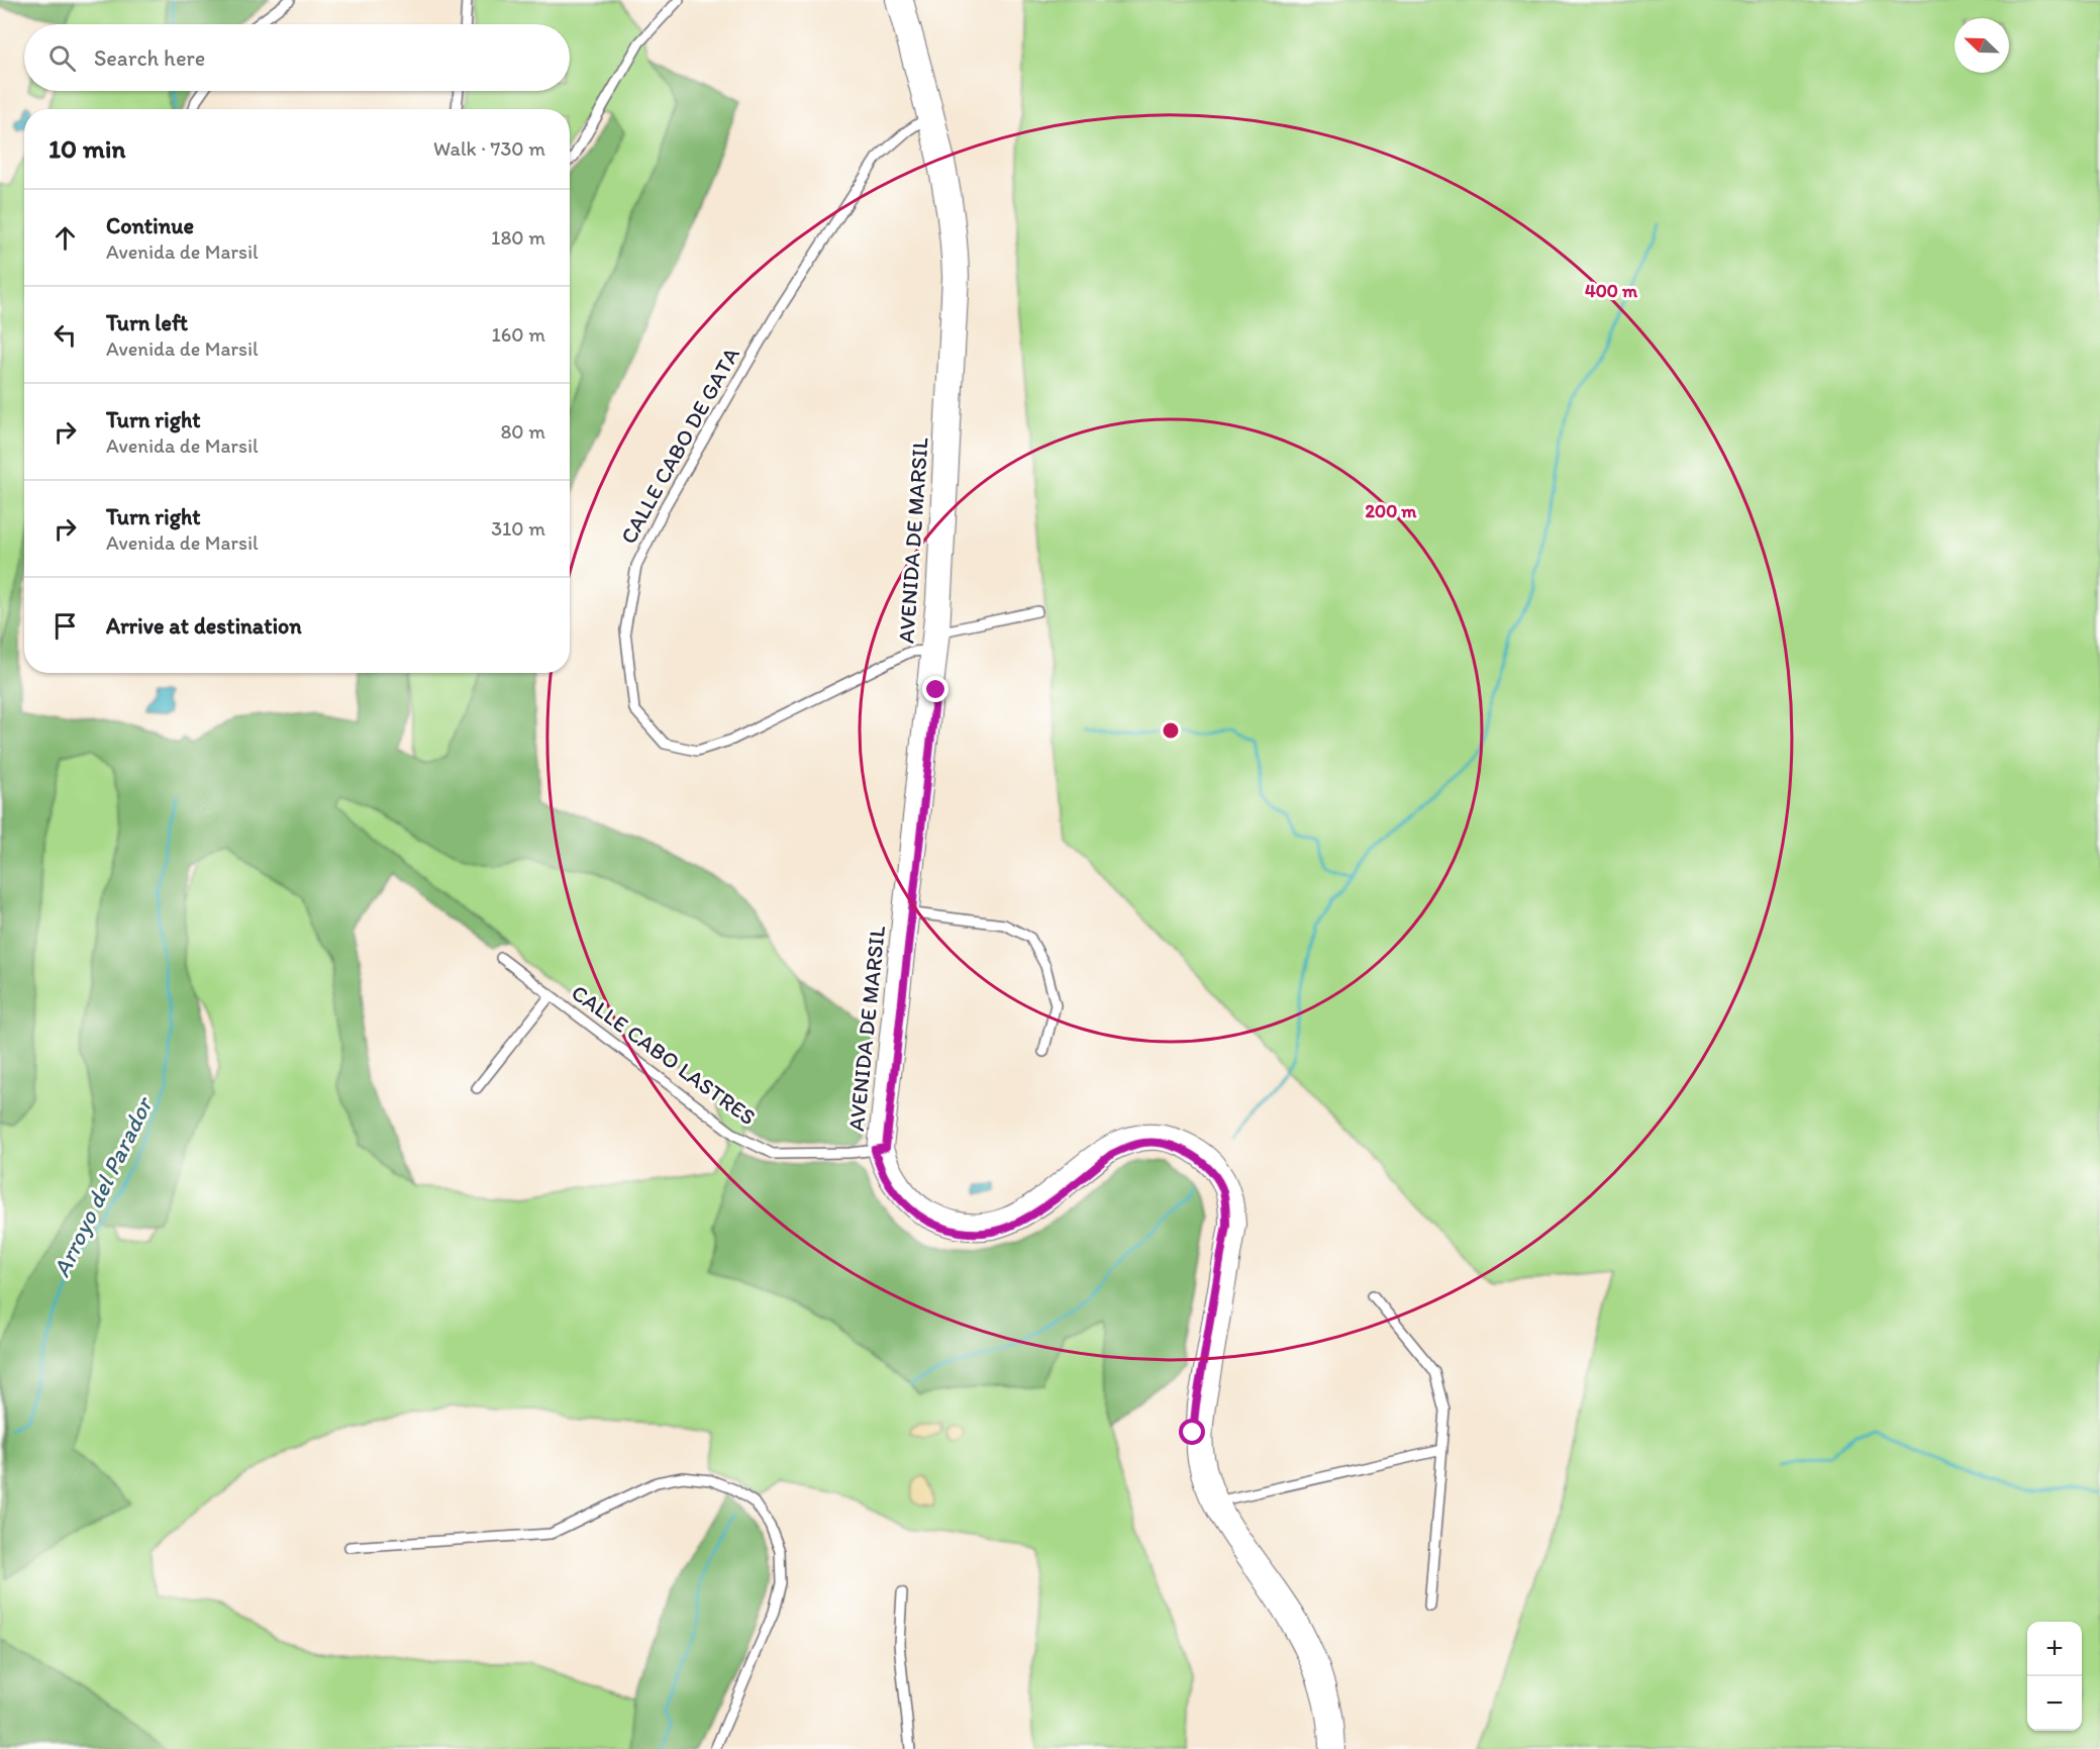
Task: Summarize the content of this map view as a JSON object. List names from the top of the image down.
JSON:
{
  "streets": {
    "street": ["CALLE CABO DE GATA", "AVENIDA DE MARSIL", "CALLE CABO LASTRES"]
  },
  "crossings": [
    ["CALLE CABO DE GATA", "AVENIDA DE MARSIL"],
    ["AVENIDA DE MARSIL", "CALLE CABO LASTRES"]
  ],
  "water": ["Arroyo del Parador"],
  "north": "top left",
  "page": {
    "search": "Search here",
    "heading": ["10 min", "Walk · 730 m"],
    "list": [
      ["Continue", "Avenida de Marsil", "180 m"],
      ["Turn left", "Avenida de Marsil", "160 m"],
      ["Turn right", "Avenida de Marsil", "80 m"],
      ["Turn right", "Avenida de Marsil", "310 m"],
      "Arrive at destination"
    ],
    "map_buttons": ["+", "−"]
  },
  "rings": ["400 m", "200 m"]
}
